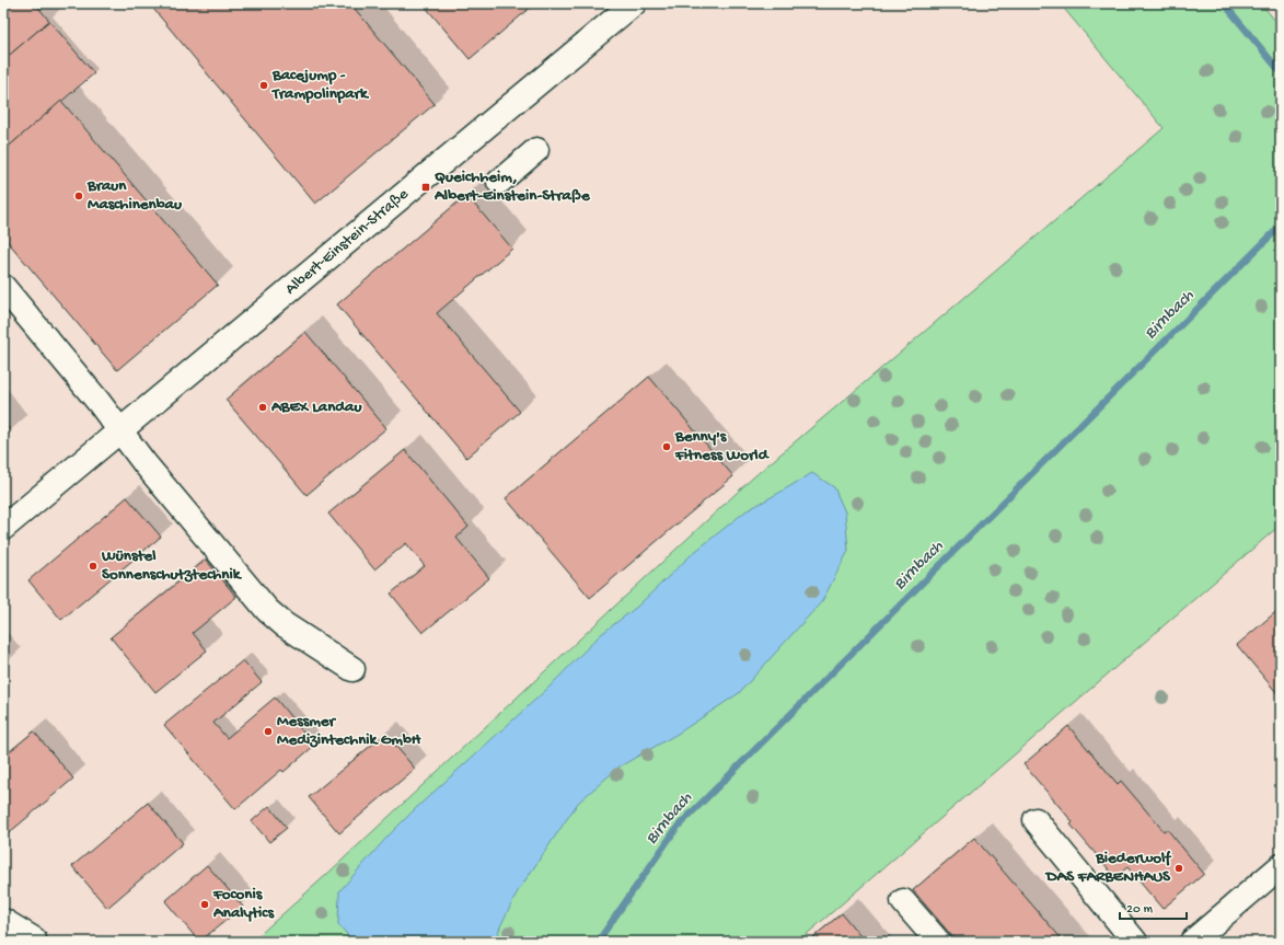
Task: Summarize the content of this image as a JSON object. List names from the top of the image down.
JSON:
{
  "streets": {
    "street": ["Albert-Einstein-Straße"]
  },
  "water": ["Birnbach"],
  "places": {
    "other": [
      "Bacejump - Trampolinpark",
      "Braun Maschinenbau",
      "ABEX Landau",
      "Benny's Fitness World",
      "Wünstel Sonnenschutztechnik",
      "Messmer Medizintechnik GmbH",
      "Biederwolf DAS FARBENHAUS",
      "Foconis Analytics"
    ],
    "transit": ["Queichheim, Albert-Einstein-Straße"]
  },
  "scale_bar": "20 m"
}
